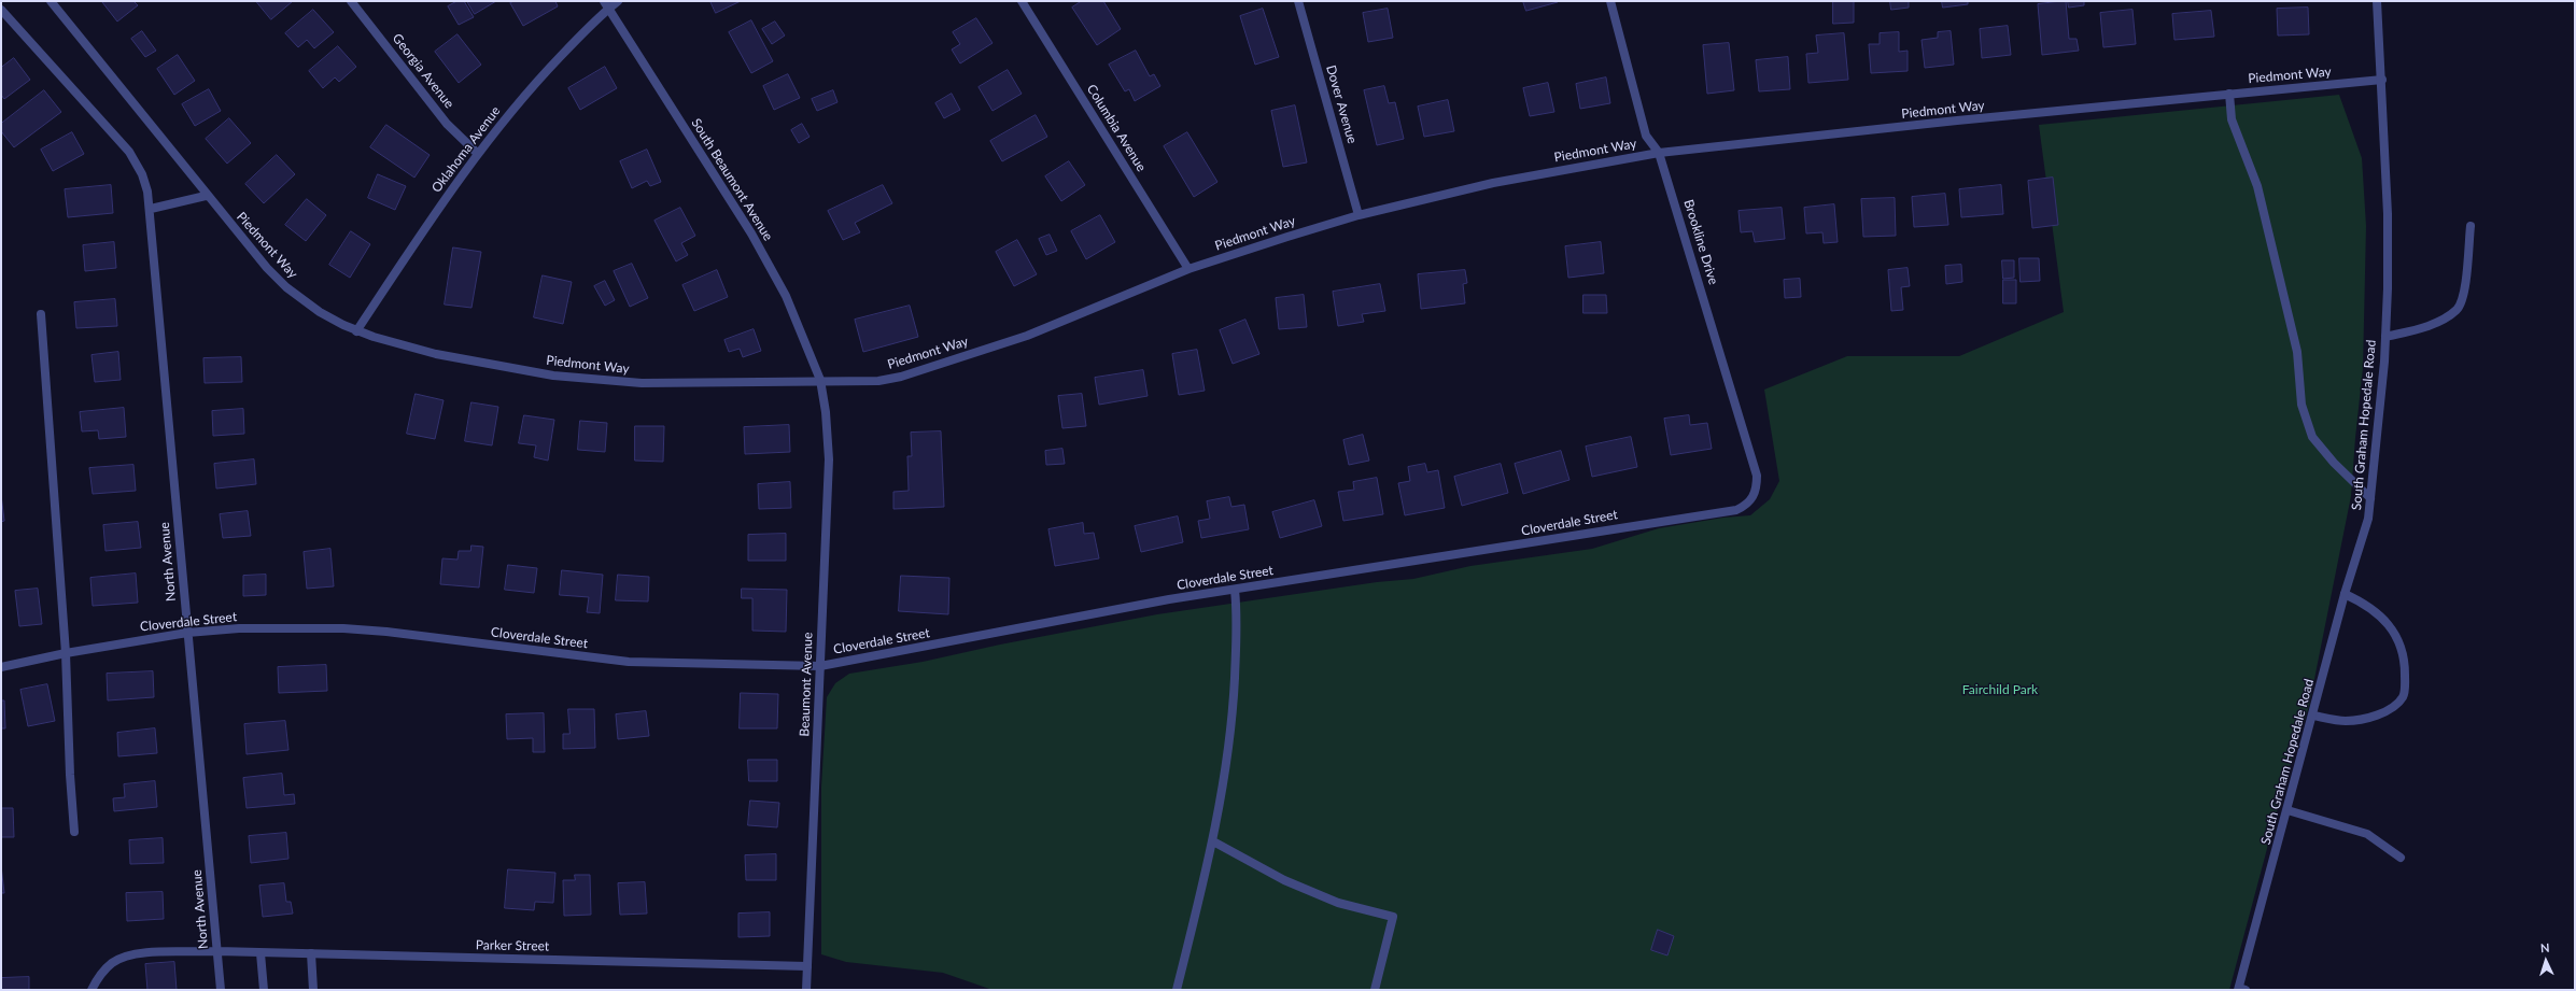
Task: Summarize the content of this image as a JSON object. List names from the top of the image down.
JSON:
{
  "streets": {
    "street": [
      "Georgia Avenue",
      "Piedmont Way",
      "Dover Avenue",
      "Columbia Avenue",
      "Oklahoma Avenue",
      "South Beaumont Avenue",
      "Brookline Drive",
      "South Graham Hopedale Road",
      "Cloverdale Street",
      "North Avenue",
      "Beaumont Avenue",
      "Parker Street"
    ]
  },
  "crossings": [
    ["Georgia Avenue", "Oklahoma Avenue"],
    ["Piedmont Way", "Dover Avenue"],
    ["Piedmont Way", "Columbia Avenue"],
    ["Piedmont Way", "Oklahoma Avenue"],
    ["Piedmont Way", "South Beaumont Avenue"],
    ["Piedmont Way", "Brookline Drive"],
    ["Piedmont Way", "South Graham Hopedale Road"],
    ["Piedmont Way", "Beaumont Avenue"],
    ["Oklahoma Avenue", "South Beaumont Avenue"],
    ["South Beaumont Avenue", "Beaumont Avenue"],
    ["Brookline Drive", "Cloverdale Street"],
    ["Cloverdale Street", "North Avenue"],
    ["Cloverdale Street", "Beaumont Avenue"],
    ["North Avenue", "Parker Street"],
    ["Beaumont Avenue", "Parker Street"]
  ],
  "parks": ["Fairchild Park"],
  "north": "top"
}
